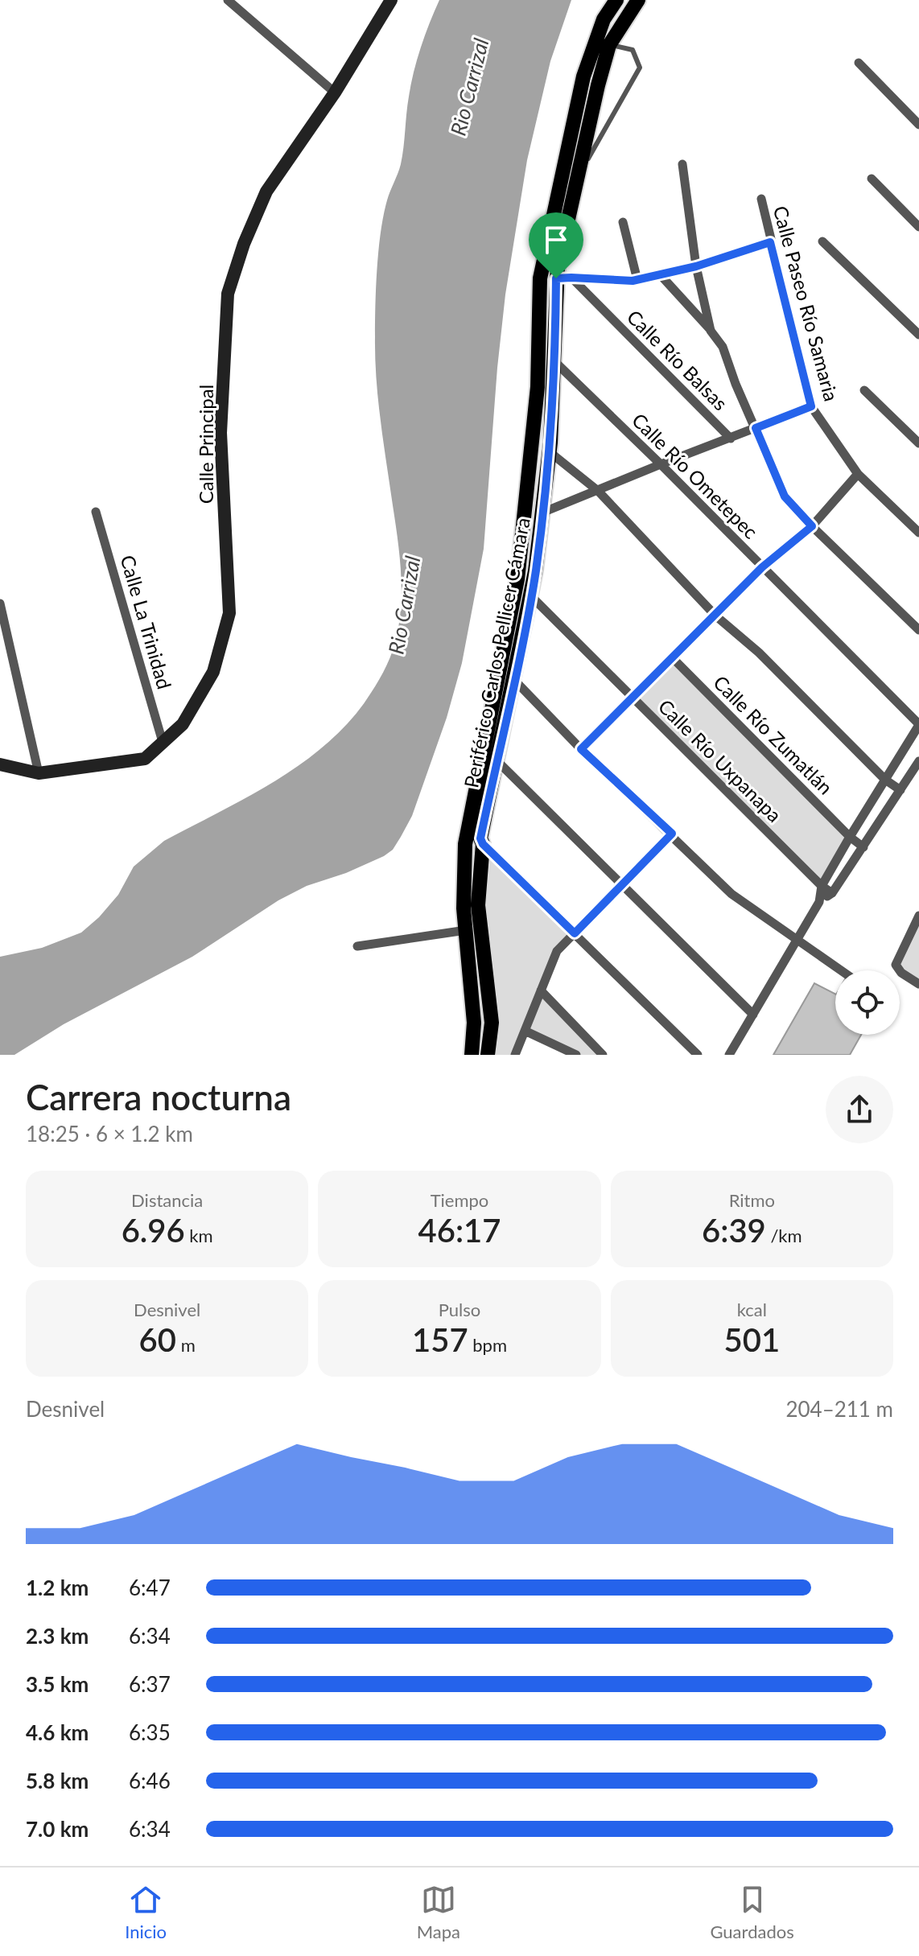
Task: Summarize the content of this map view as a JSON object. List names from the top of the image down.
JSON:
{
  "streets": {
    "main road": ["Calle Principal", "Periférico Carlos Pellicer Cámara"],
    "street": [
      "Calle Paseo Río Samaria",
      "Calle Río Balsas",
      "Calle Río Ometepec",
      "Calle La Trinidad",
      "Calle Río Zumatlán",
      "Calle Río Uxpanapa"
    ]
  },
  "crossings": [
    ["Calle Principal", "Calle La Trinidad"],
    ["Calle Río Ometepec", "Periférico Carlos Pellicer Cámara"],
    ["Periférico Carlos Pellicer Cámara", "Calle Río Uxpanapa"]
  ],
  "water": ["Rio Carrizal"],
  "page": {
    "heading": ["Carrera nocturna", "18:25 · 6 × 1.2 km"],
    "stats": [
      ["Distancia", "6.96 km"],
      ["Tiempo", "46:17"],
      ["Ritmo", "6:39 /km"],
      ["Desnivel", "60 m"],
      ["Pulso", "157 bpm"],
      ["kcal", "501"]
    ],
    "chart": ["Desnivel", "204–211 m"],
    "list": [
      {
        "name": "1.2 km",
        "note": "6:47"
      },
      {
        "name": "2.3 km",
        "note": "6:34"
      },
      {
        "name": "3.5 km",
        "note": "6:37"
      },
      {
        "name": "4.6 km",
        "note": "6:35"
      },
      {
        "name": "5.8 km",
        "note": "6:46"
      },
      {
        "name": "7.0 km",
        "note": "6:34"
      }
    ],
    "tabs": ["Inicio", "Mapa", "Guardados"]
  }
}
